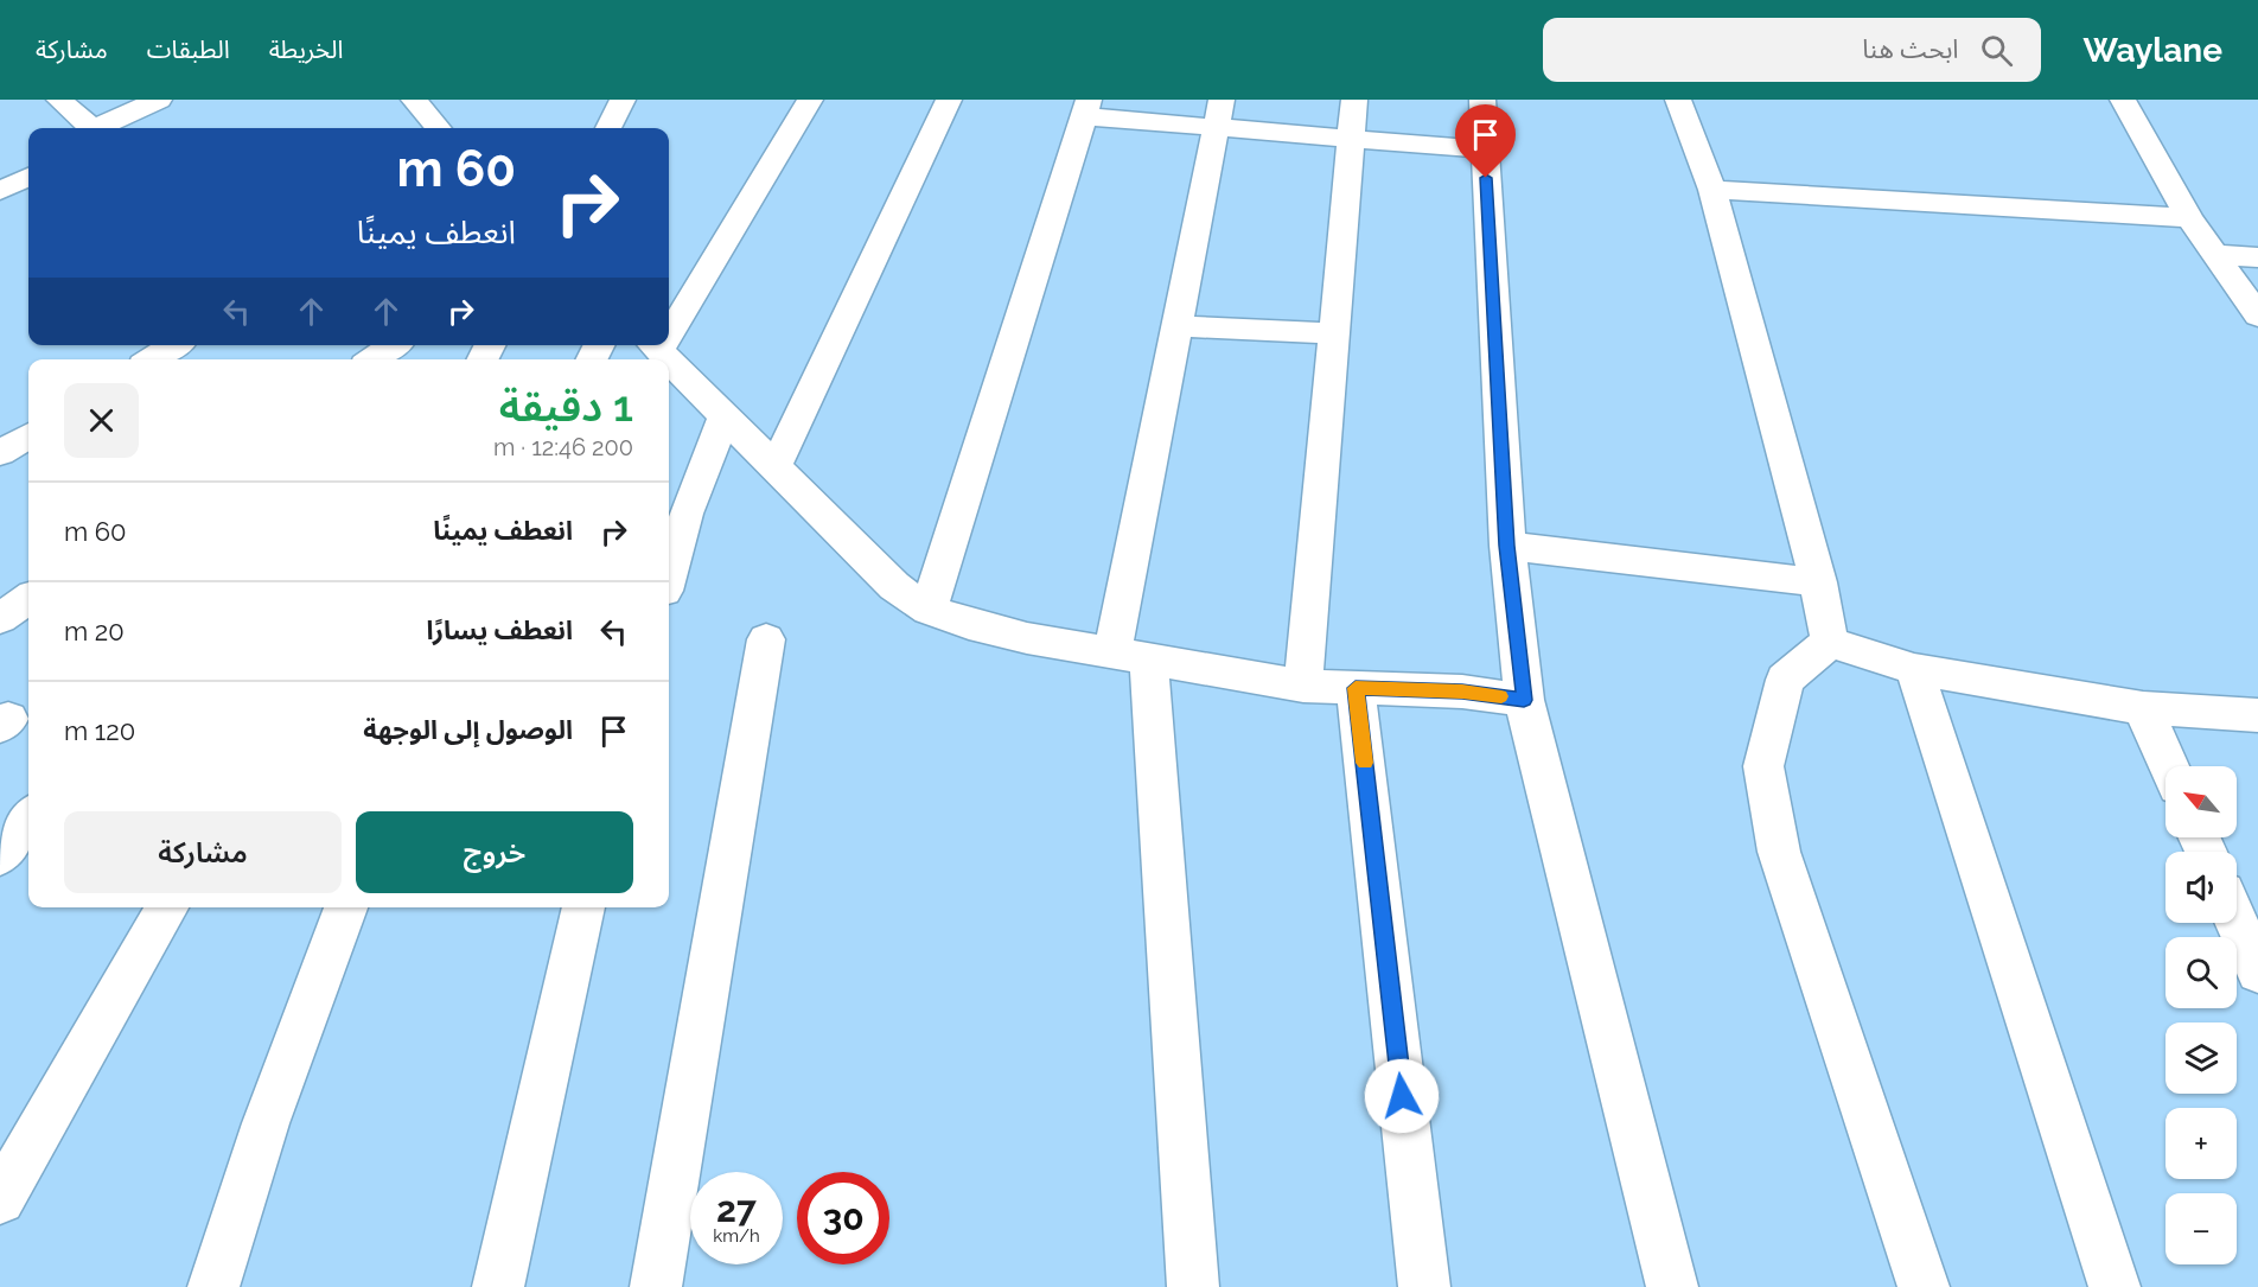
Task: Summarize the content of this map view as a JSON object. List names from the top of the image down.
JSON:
{
  "north": "top left",
  "page": {
    "header": "Waylane",
    "search": "ابحث هنا",
    "nav": ["الخريطة", "الطبقات", "مشاركة"],
    "turn": ["60 m", "انعطف يمينًا"],
    "heading": ["1 دقيقة", "200 m · 12:46"],
    "list": [
      {
        "name": "انعطف يمينًا",
        "value": "60 m"
      },
      {
        "name": "انعطف يسارًا",
        "value": "20 m"
      },
      {
        "name": "الوصول إلى الوجهة",
        "value": "120 m"
      }
    ],
    "map_buttons": ["+", "−"],
    "buttons": ["خروج", "مشاركة"],
    "speed": "27 km/h",
    "limit": "30"
  }
}
